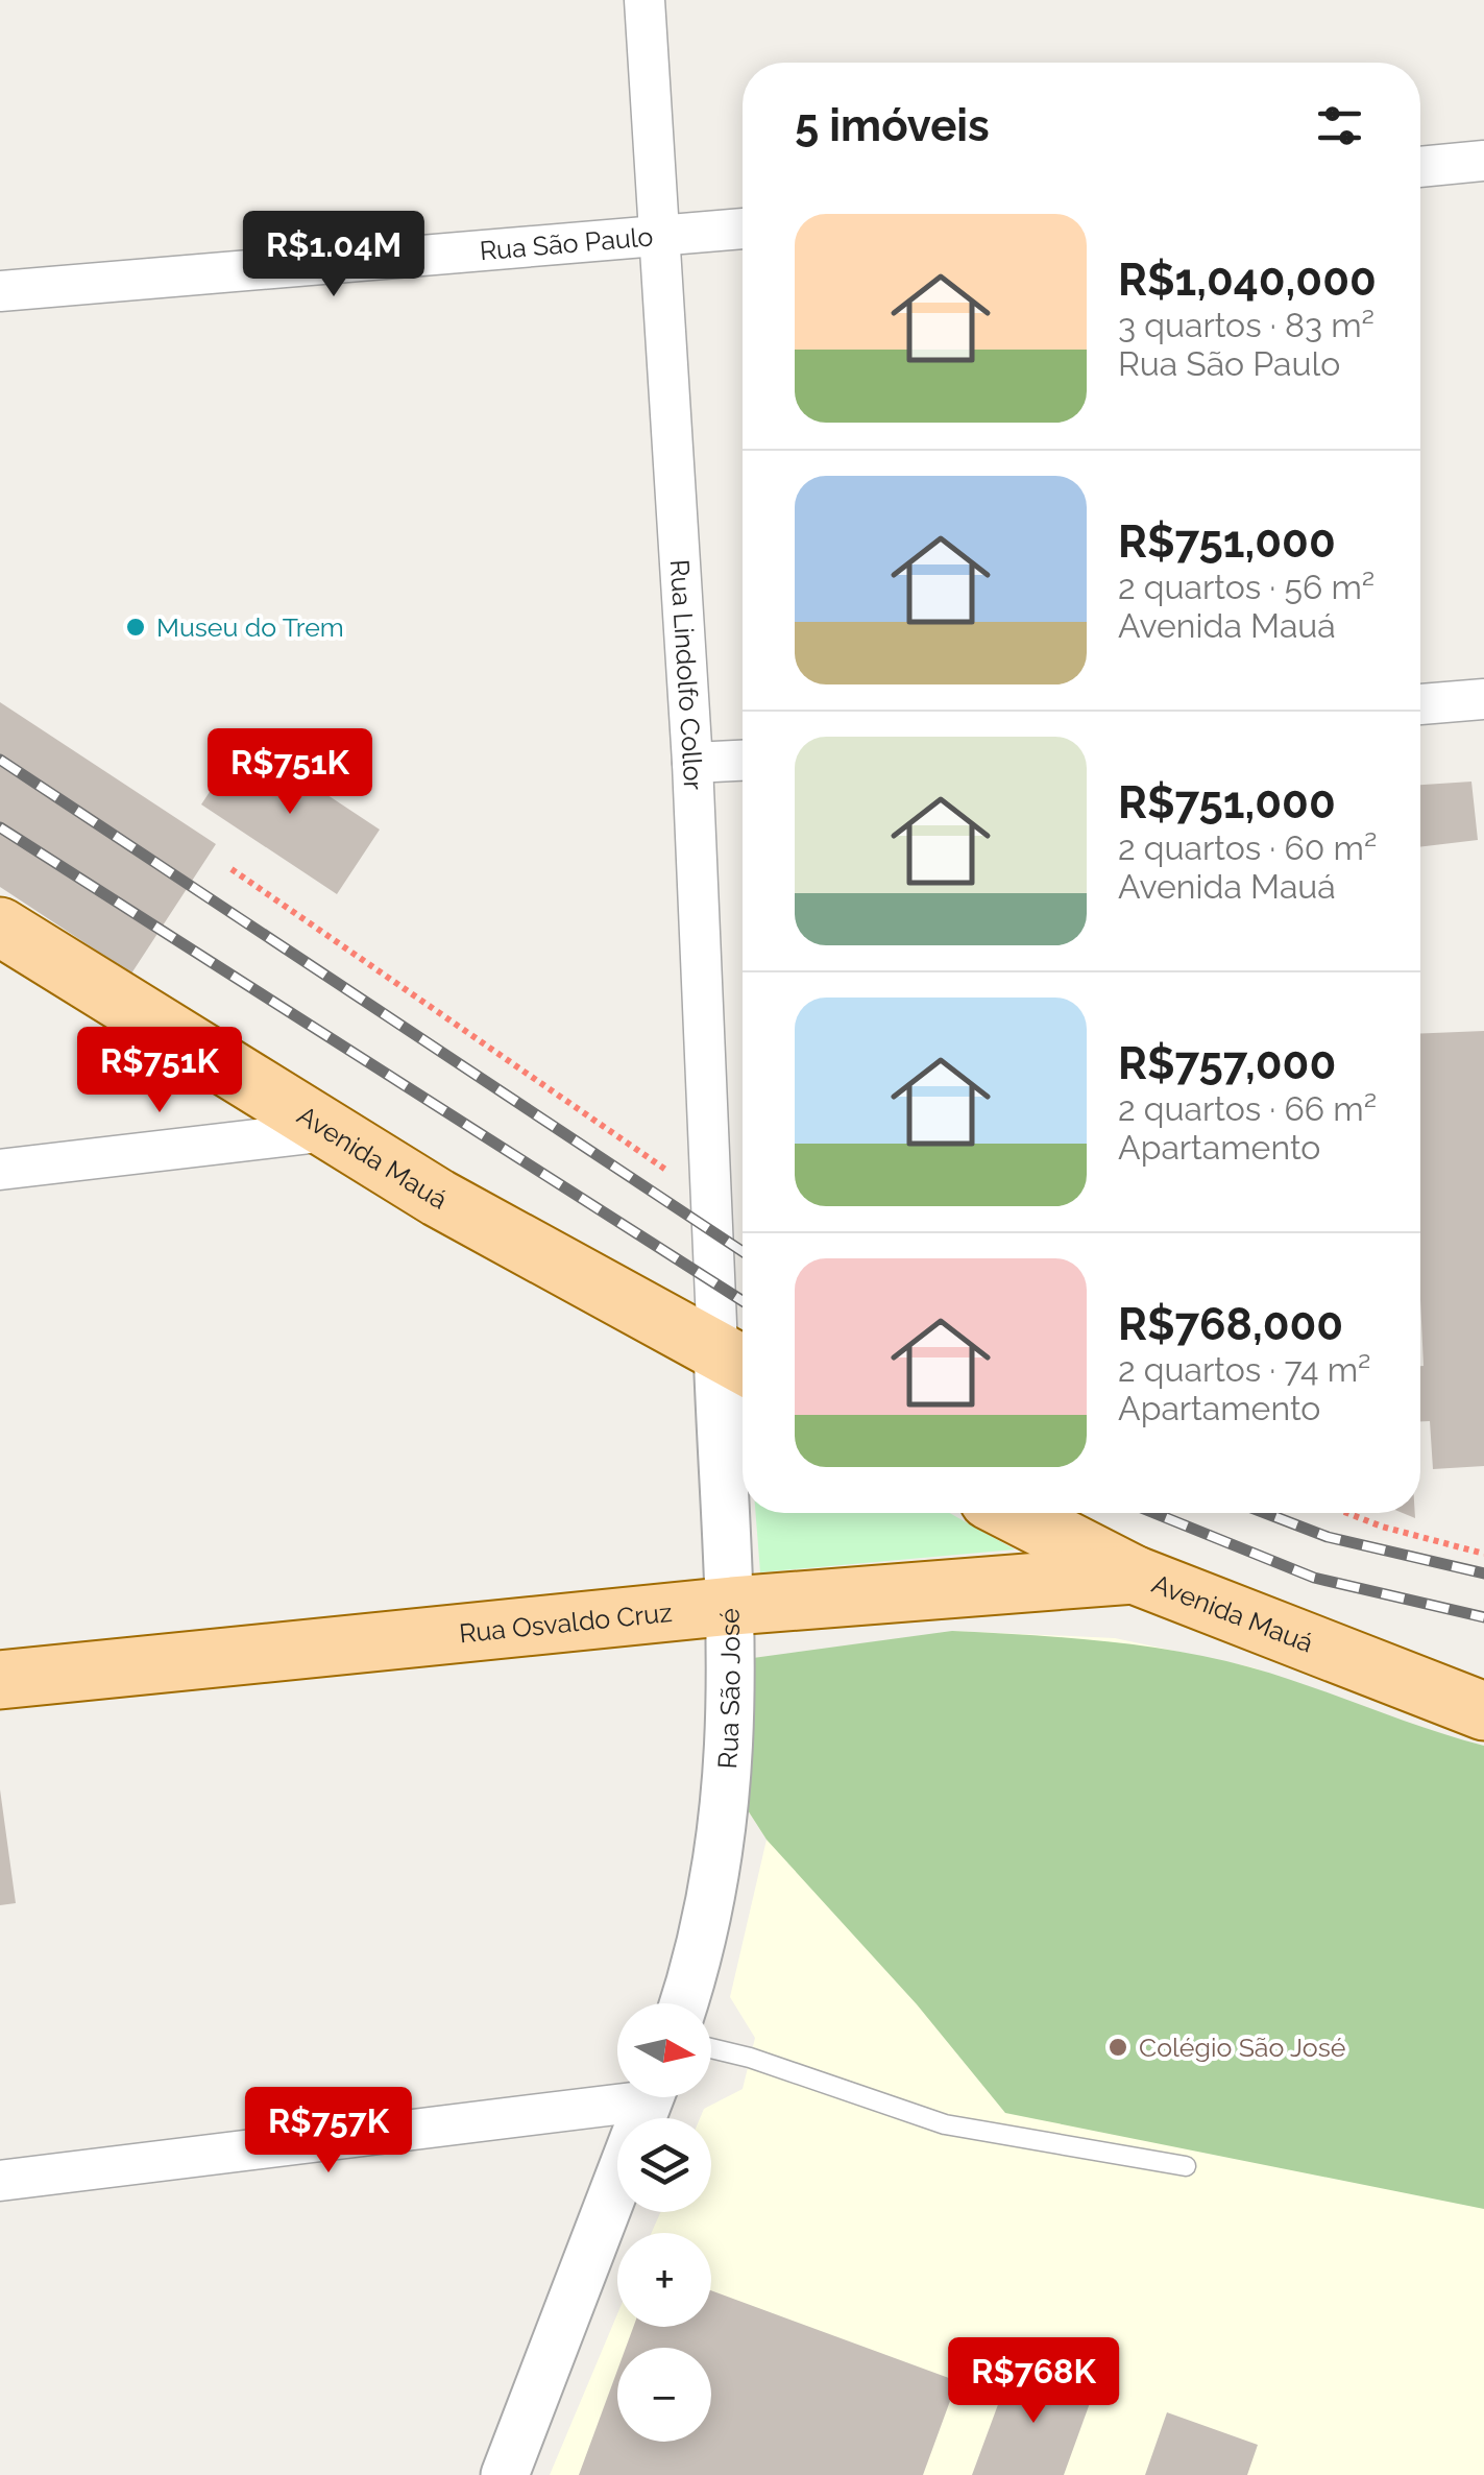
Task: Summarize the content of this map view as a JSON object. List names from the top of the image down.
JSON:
{
  "streets": {
    "main road": ["Avenida Mauá", "Rua Osvaldo Cruz"],
    "street": ["Rua São Paulo", "Rua Lindolfo Collor", "Rua São José"]
  },
  "crossings": [
    ["Rua São Paulo", "Rua Lindolfo Collor"],
    ["Rua Lindolfo Collor", "Avenida Mauá"],
    ["Rua Lindolfo Collor", "Rua São José"],
    ["Avenida Mauá", "Rua Osvaldo Cruz"],
    ["Avenida Mauá", "Rua São José"],
    ["Rua Osvaldo Cruz", "Rua São José"]
  ],
  "places": ["Museu do Trem", "Colégio São José"],
  "north": "right",
  "page": {
    "heading": "5 imóveis",
    "list": [
      {
        "name": "R$1,040,000",
        "note": "3 quartos · 83 m² · Rua São Paulo"
      },
      {
        "name": "R$751,000",
        "note": "2 quartos · 56 m² · Avenida Mauá"
      },
      {
        "name": "R$751,000",
        "note": "2 quartos · 60 m² · Avenida Mauá"
      },
      {
        "name": "R$757,000",
        "note": "2 quartos · 66 m² · Apartamento"
      },
      {
        "name": "R$768,000",
        "note": "2 quartos · 74 m² · Apartamento"
      }
    ],
    "price": [
      "R$1.04M",
      "R$751K",
      "R$751K",
      "R$757K",
      "R$768K"
    ],
    "map_buttons": ["+", "−"]
  }
}
